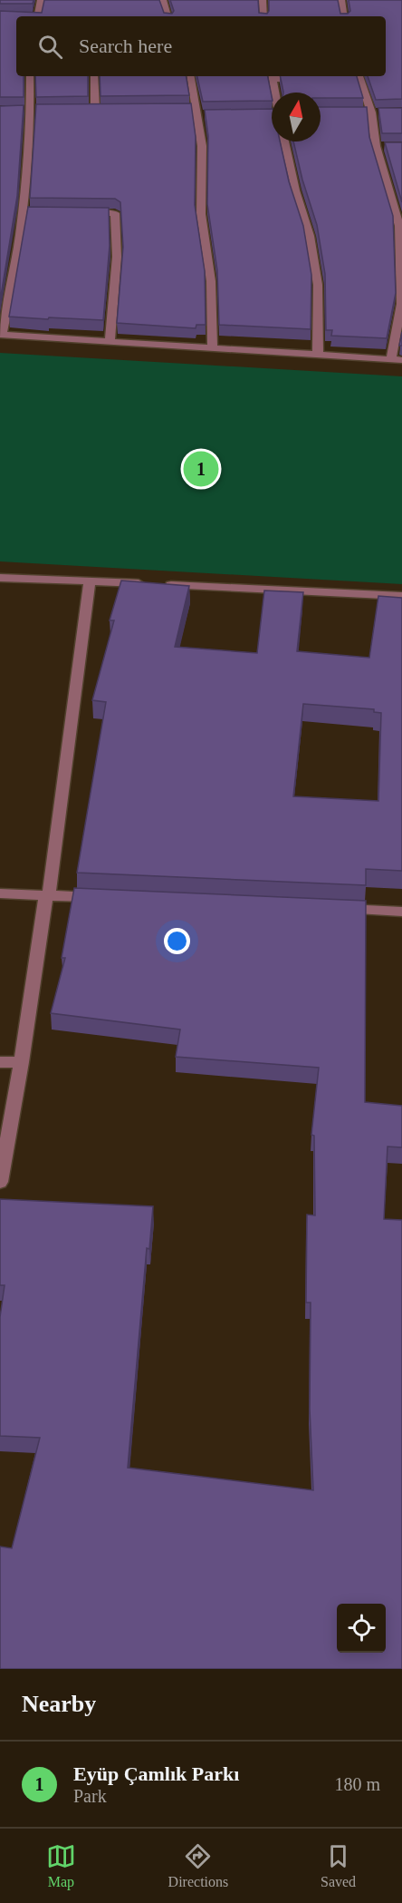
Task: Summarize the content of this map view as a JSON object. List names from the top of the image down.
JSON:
{
  "north": "top",
  "page": {
    "search": "Search here",
    "pins": "1",
    "heading": "Nearby",
    "list": [
      {
        "mark": "1",
        "name": "Eyüp Çamlık Parkı",
        "note": "Park",
        "value": "180 m"
      }
    ],
    "nav": ["Map", "Directions", "Saved"]
  }
}
